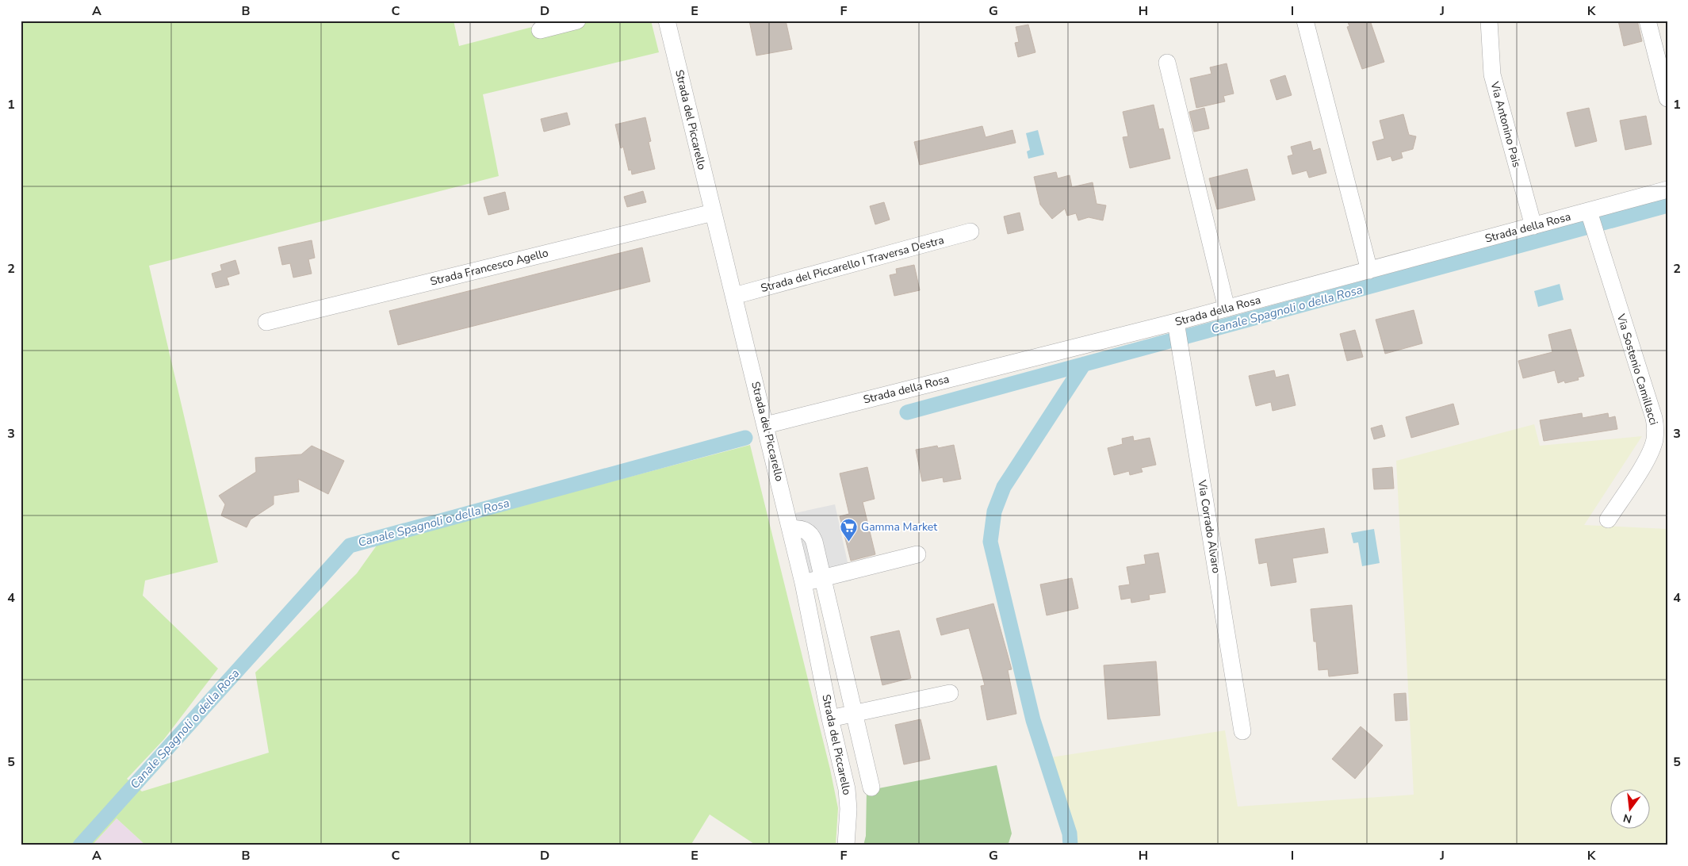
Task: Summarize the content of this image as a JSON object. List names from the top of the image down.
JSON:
{
  "streets": {
    "street": [
      "Strada del Piccarello",
      "Via Antonino Pais",
      "Strada della Rosa",
      "Strada del Piccarello I Traversa Destra",
      "Strada Francesco Agello",
      "Via Sostenio Camillacci",
      "Via Corrado Alvaro"
    ]
  },
  "crossings": [
    ["Strada del Piccarello", "Strada della Rosa"],
    ["Strada del Piccarello", "Strada del Piccarello I Traversa Destra"],
    ["Strada del Piccarello", "Strada Francesco Agello"],
    ["Via Antonino Pais", "Strada della Rosa"],
    ["Strada della Rosa", "Via Sostenio Camillacci"],
    ["Strada della Rosa", "Via Corrado Alvaro"]
  ],
  "water": ["Canale Spagnoli o della Rosa"],
  "places": {
    "supermarket": ["Gamma Market"]
  },
  "north": "bottom",
  "grid": {
    "columns": [
      "A",
      "B",
      "C",
      "D",
      "E",
      "F",
      "G",
      "H",
      "I",
      "J",
      "K"
    ],
    "rows": [
      "1",
      "2",
      "3",
      "4",
      "5"
    ]
  }
}
